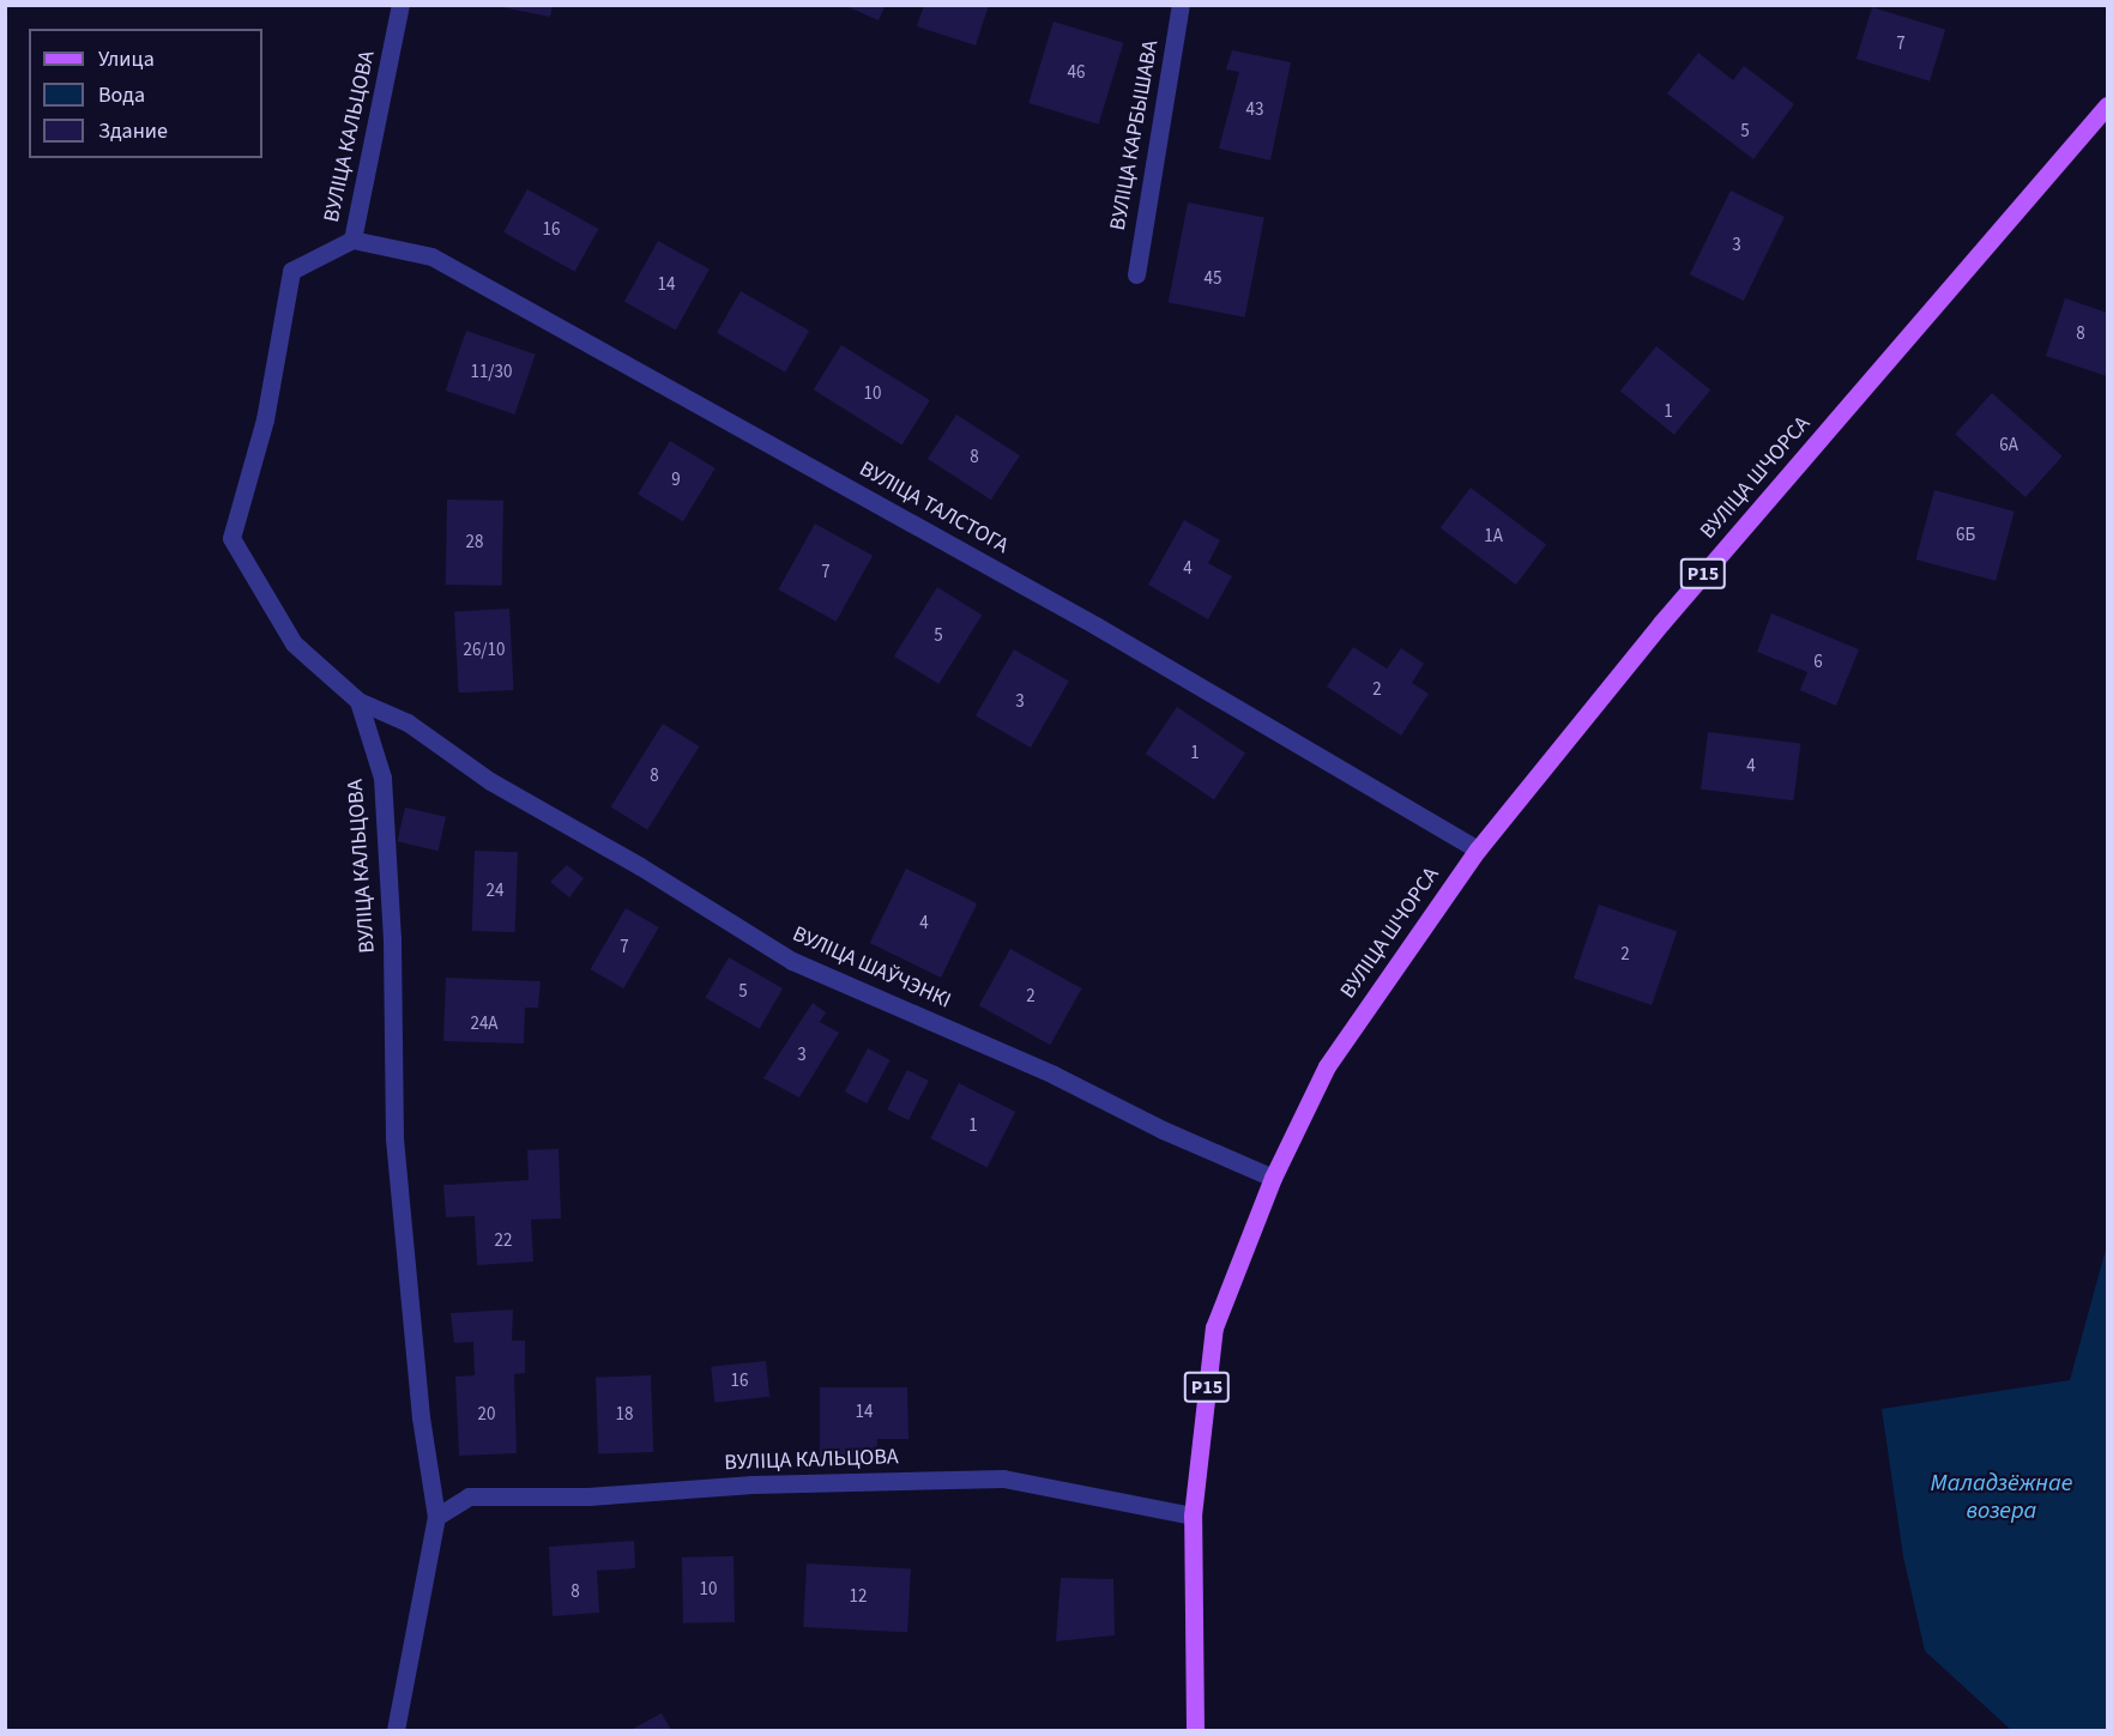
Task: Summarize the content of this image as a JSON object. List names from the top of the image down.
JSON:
{
  "streets": {
    "main road": ["ВУЛІЦА ШЧОРСА", "Р15"],
    "street": [
      "ВУЛІЦА КАРБЫШАВА",
      "ВУЛІЦА КАЛЬЦОВА",
      "ВУЛІЦА ТАЛСТОГА",
      "ВУЛІЦА ШАЎЧЭНКІ"
    ]
  },
  "crossings": [
    ["ВУЛІЦА КАЛЬЦОВА", "ВУЛІЦА ТАЛСТОГА"],
    ["ВУЛІЦА КАЛЬЦОВА", "Р15"],
    ["ВУЛІЦА КАЛЬЦОВА", "ВУЛІЦА ШАЎЧЭНКІ"],
    ["ВУЛІЦА ШЧОРСА", "ВУЛІЦА ТАЛСТОГА"],
    ["ВУЛІЦА ШЧОРСА", "Р15"],
    ["ВУЛІЦА ШЧОРСА", "ВУЛІЦА ШАЎЧЭНКІ"],
    ["Р15", "ВУЛІЦА ШАЎЧЭНКІ"]
  ],
  "water": ["Маладзёжнае возера"],
  "house_numbers": [
    "7",
    "46",
    "43",
    "5",
    "16",
    "3",
    "45",
    "14",
    "8",
    "11/30",
    "10",
    "1",
    "6А",
    "8",
    "9",
    "6Б",
    "1А",
    "28",
    "4",
    "7",
    "5",
    "26/10",
    "6",
    "2",
    "3",
    "1",
    "4",
    "8",
    "24",
    "4",
    "7",
    "2",
    "5",
    "2",
    "24А",
    "3",
    "1",
    "22",
    "16",
    "14",
    "20",
    "18",
    "10",
    "8",
    "12"
  ],
  "legend": ["Улица", "Вода", "Здание"]
}
